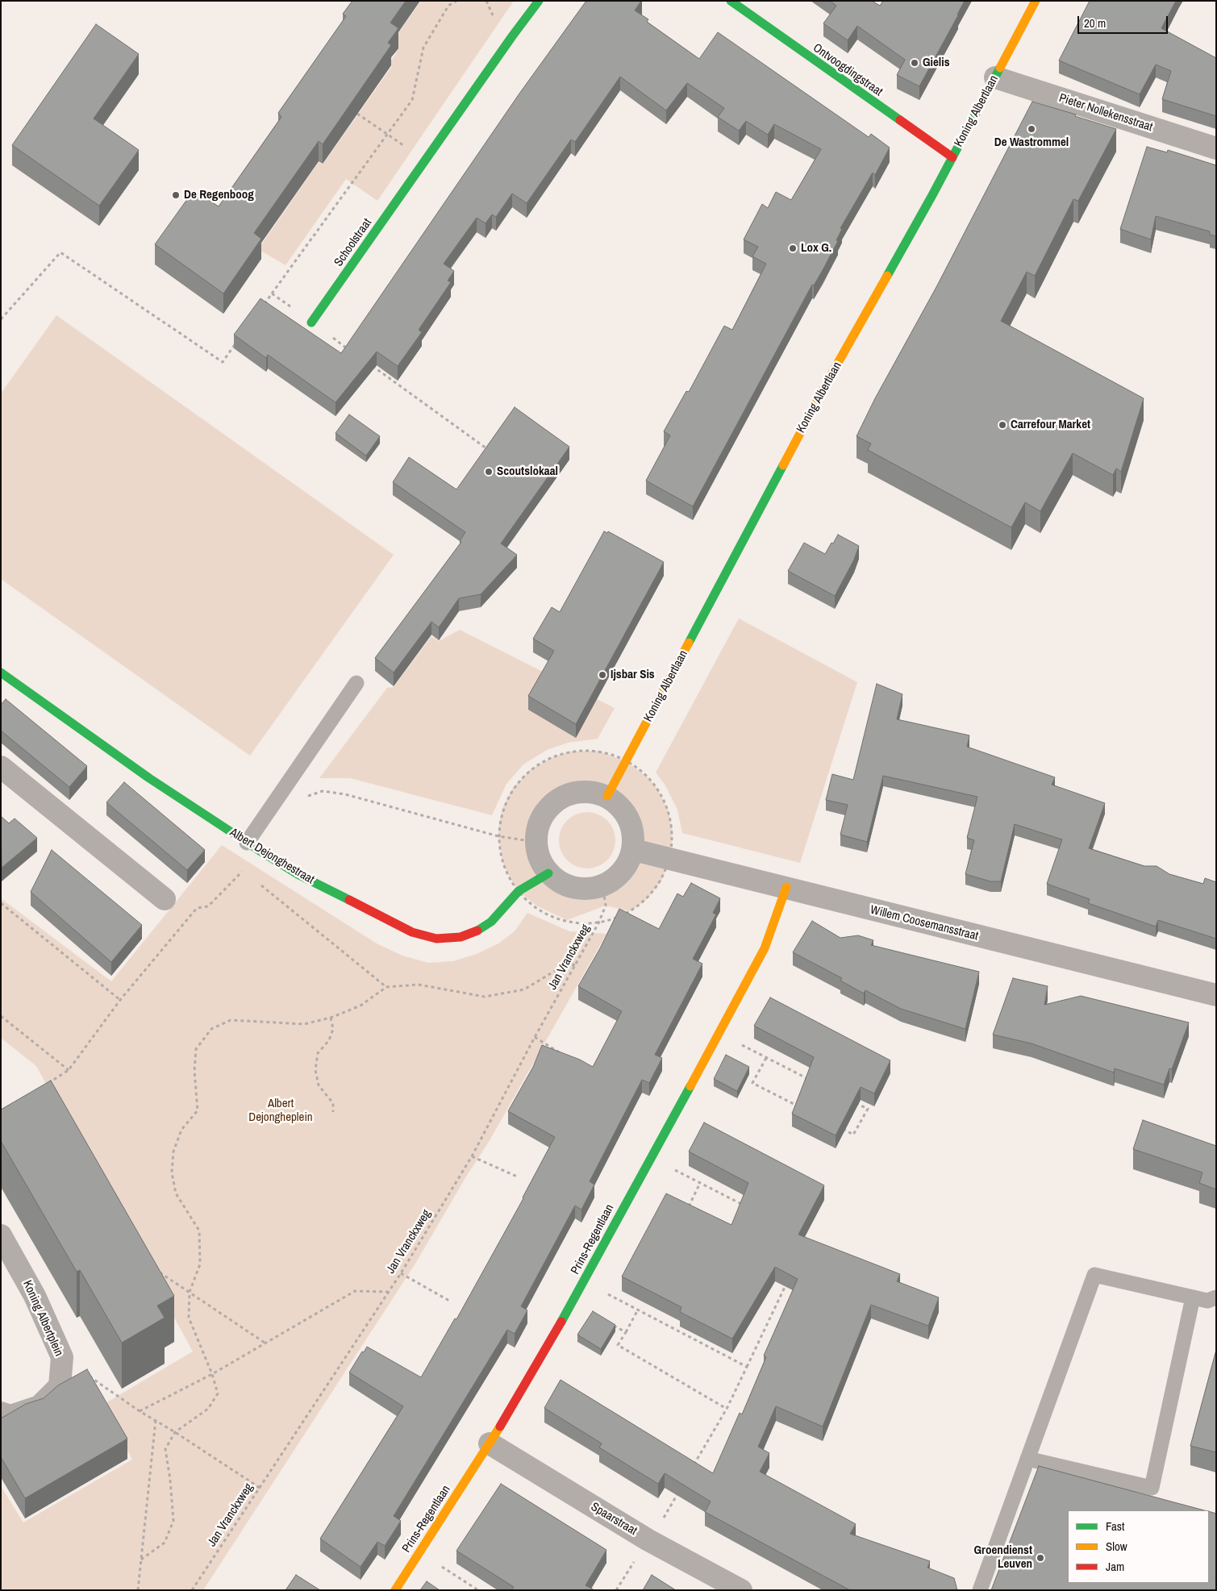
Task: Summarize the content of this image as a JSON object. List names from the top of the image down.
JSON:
{
  "streets": {
    "street": [
      "Ontvoogdingstraat",
      "Koning Albertlaan",
      "Pieter Nollekensstraat",
      "Schoolstraat",
      "Albert Dejonghestraat",
      "Willem Coosemansstraat",
      "Prins-Regentlaan",
      "Koning Albertplein",
      "Spaarstraat"
    ],
    "path": ["Jan Vranckxweg"]
  },
  "crossings": [
    ["Ontvoogdingstraat", "Koning Albertlaan"],
    ["Koning Albertlaan", "Pieter Nollekensstraat"],
    ["Koning Albertlaan", "Albert Dejonghestraat"],
    ["Koning Albertlaan", "Willem Coosemansstraat"],
    ["Koning Albertlaan", "Jan Vranckxweg"],
    ["Albert Dejonghestraat", "Willem Coosemansstraat"],
    ["Albert Dejonghestraat", "Jan Vranckxweg"],
    ["Willem Coosemansstraat", "Jan Vranckxweg"],
    ["Willem Coosemansstraat", "Prins-Regentlaan"],
    ["Prins-Regentlaan", "Spaarstraat"]
  ],
  "parks": ["Albert Dejongheplein"],
  "places": [
    "Gielis",
    "De Wastrommel",
    "De Regenboog",
    "Lox G.",
    "Carrefour Market",
    "Scoutslokaal",
    "Ijsbar Sis",
    "Groendienst Leuven"
  ],
  "legend": ["Fast", "Slow", "Jam"],
  "scale_bar": "20 m"
}
